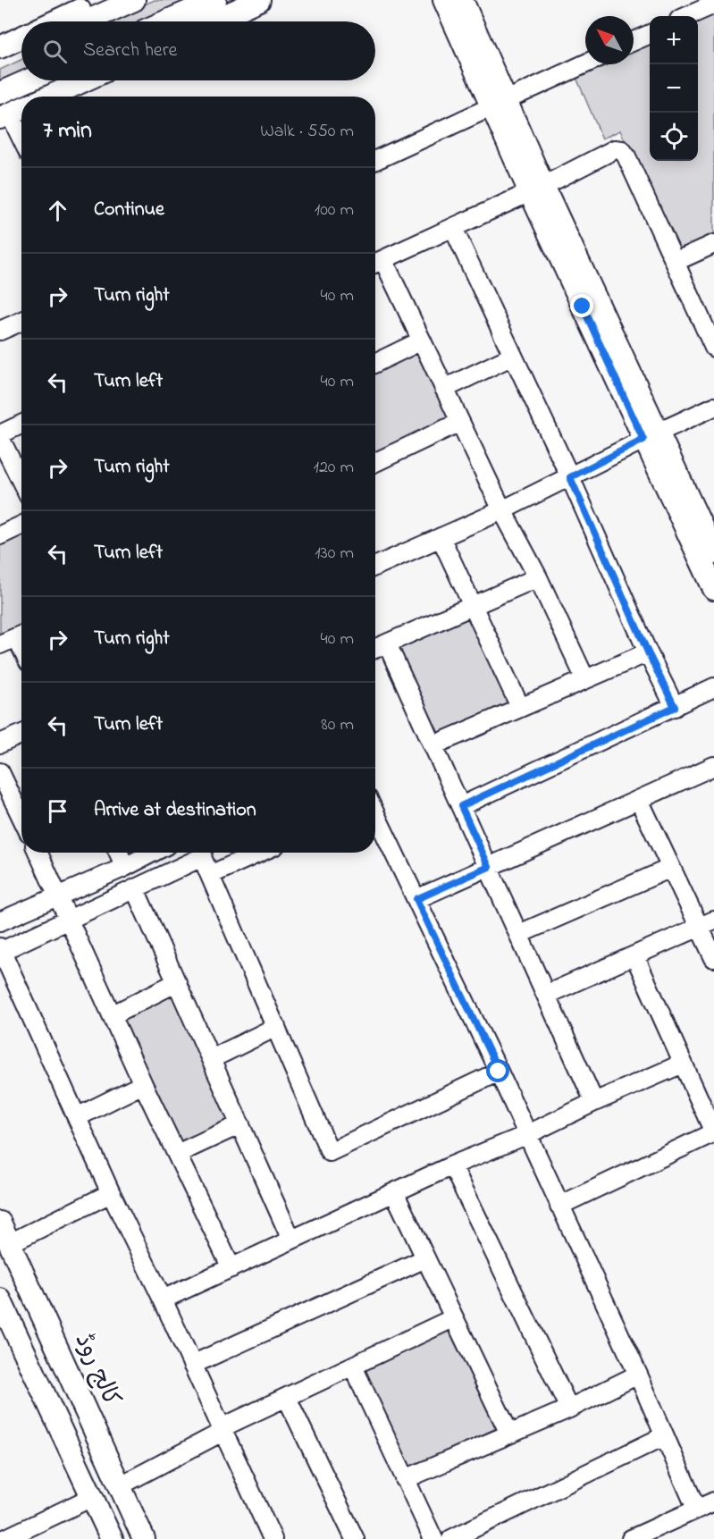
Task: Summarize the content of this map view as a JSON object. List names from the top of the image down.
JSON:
{
  "streets": {
    "main road": ["کالج روڈ"]
  },
  "north": "top left",
  "page": {
    "map_buttons": ["+", "−"],
    "search": "Search here",
    "heading": ["7 min", "Walk · 550 m"],
    "list": [
      ["Continue", "100 m"],
      ["Turn right", "40 m"],
      ["Turn left", "40 m"],
      ["Turn right", "120 m"],
      ["Turn left", "130 m"],
      ["Turn right", "40 m"],
      ["Turn left", "80 m"],
      "Arrive at destination"
    ]
  }
}
